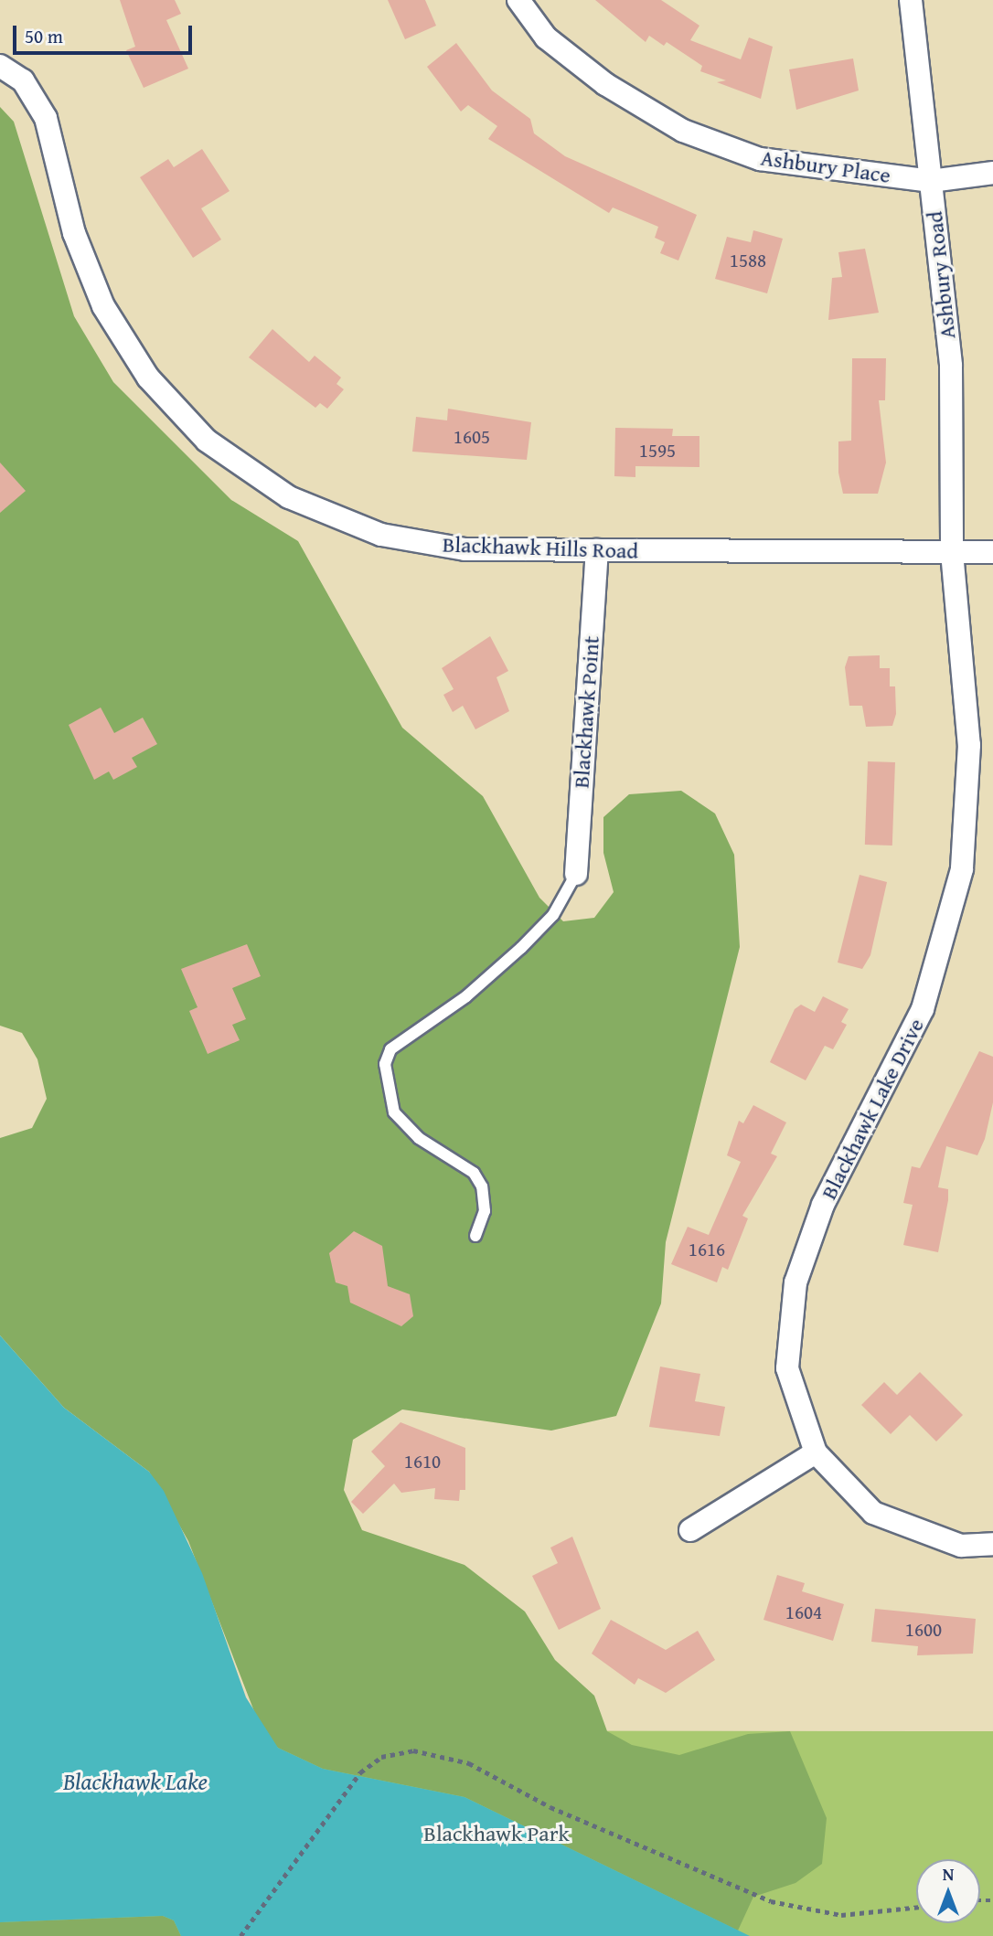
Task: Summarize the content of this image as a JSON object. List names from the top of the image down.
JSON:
{
  "streets": {
    "street": [
      "Ashbury Place",
      "Ashbury Road",
      "Blackhawk Hills Road",
      "Blackhawk Point",
      "Blackhawk Lake Drive"
    ]
  },
  "crossings": [
    ["Ashbury Place", "Ashbury Road"],
    ["Ashbury Road", "Blackhawk Hills Road"],
    ["Ashbury Road", "Blackhawk Lake Drive"],
    ["Blackhawk Hills Road", "Blackhawk Point"],
    ["Blackhawk Hills Road", "Blackhawk Lake Drive"]
  ],
  "water": ["Blackhawk Lake"],
  "parks": ["Blackhawk Park"],
  "house_numbers": [
    "1588",
    "1605",
    "1595",
    "1616",
    "1610",
    "1604",
    "1600"
  ],
  "scale_bar": "50 m",
  "north": "top"
}
